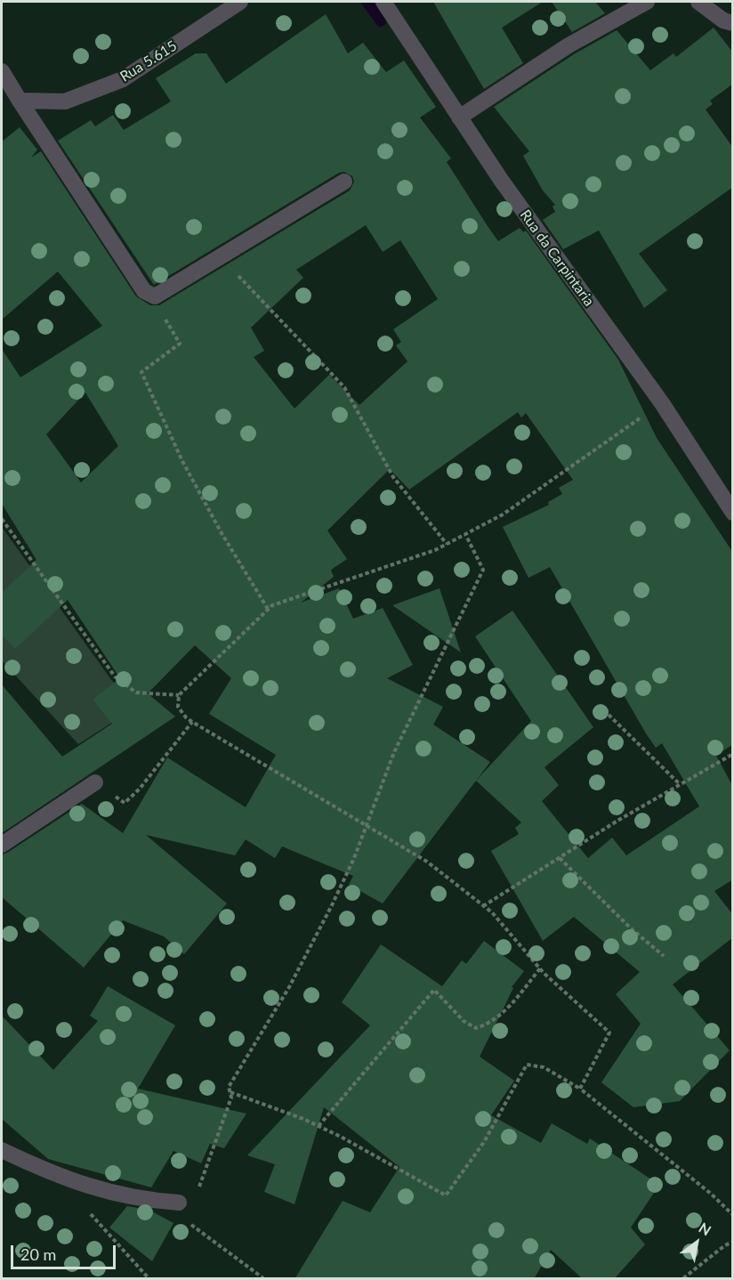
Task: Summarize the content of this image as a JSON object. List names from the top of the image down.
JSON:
{
  "streets": {
    "street": ["Rua 5.615", "Rua da Carpintaria"]
  },
  "scale_bar": "20 m",
  "north": "top right"
}
